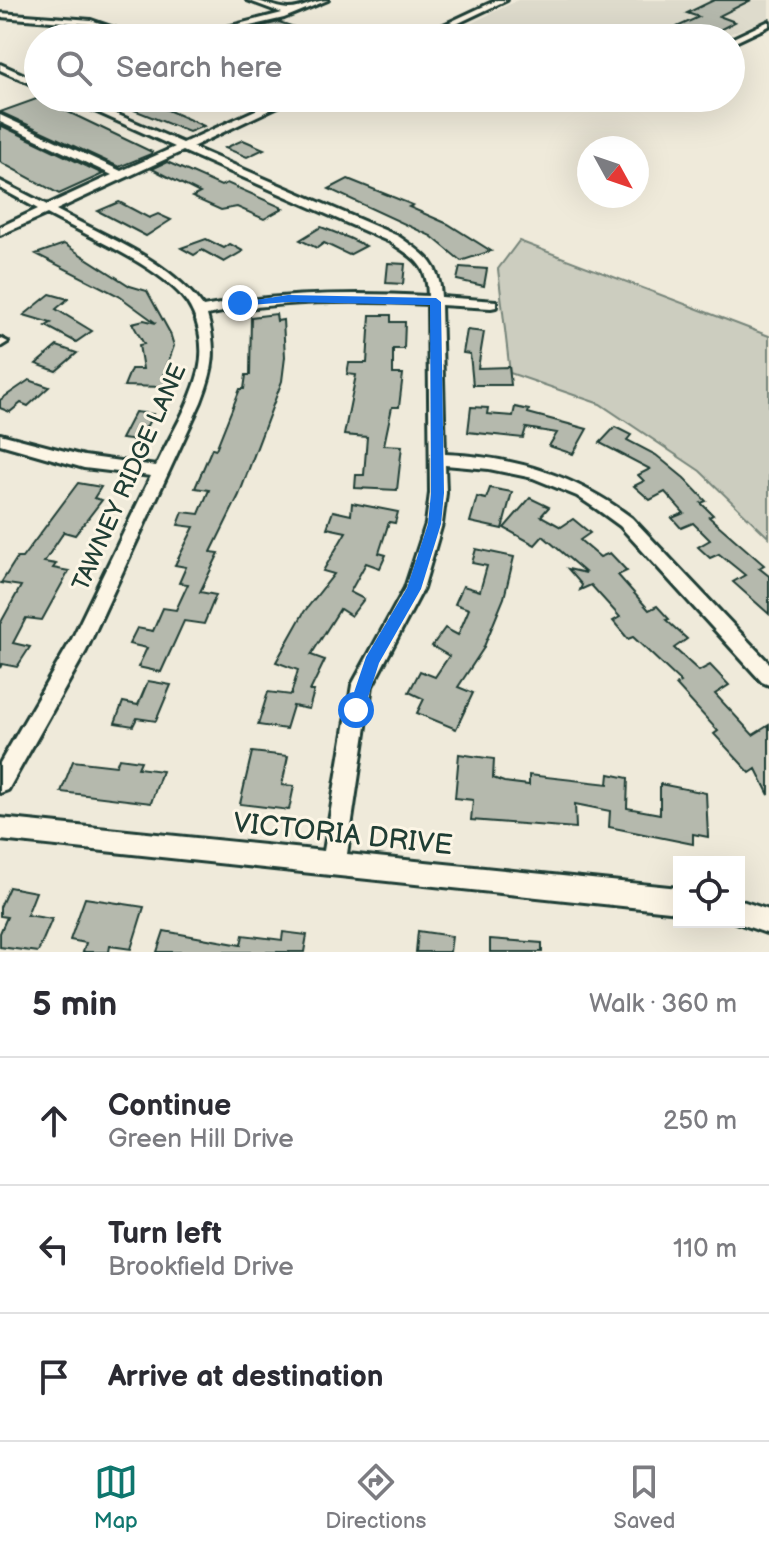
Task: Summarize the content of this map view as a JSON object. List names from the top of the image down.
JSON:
{
  "streets": {
    "street": ["TAWNEY RIDGE LANE", "VICTORIA DRIVE"]
  },
  "north": "bottom right",
  "page": {
    "search": "Search here",
    "heading": ["5 min", "Walk · 360 m"],
    "list": [
      ["Continue", "Green Hill Drive", "250 m"],
      ["Turn left", "Brookfield Drive", "110 m"],
      "Arrive at destination"
    ],
    "nav": ["Map", "Directions", "Saved"]
  }
}
